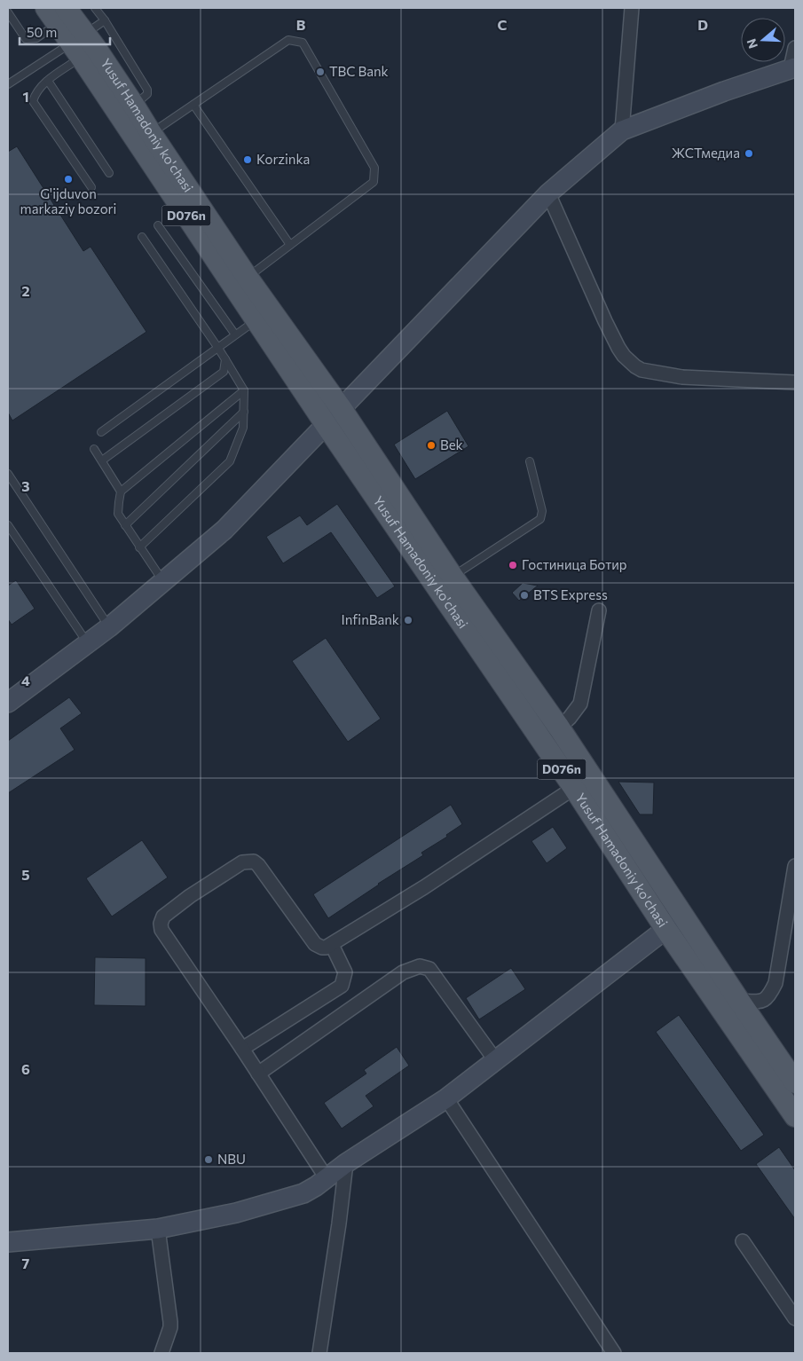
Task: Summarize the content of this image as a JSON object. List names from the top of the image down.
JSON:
{
  "streets": {
    "main road": ["Yusuf Hamadoniy ko'chasi", "D076n"]
  },
  "places": [
    "TBC Bank",
    "ЖСТмедиа",
    "Korzinka",
    "G'ijduvon markaziy bozori",
    "Bek",
    "Гостиница Ботир",
    "BTS Express",
    "InfinBank",
    "NBU"
  ],
  "scale_bar": "50 m",
  "north": "left",
  "grid": {
    "columns": ["B", "C", "D"],
    "rows": [
      "1",
      "2",
      "3",
      "4",
      "5",
      "6",
      "7"
    ]
  }
}
